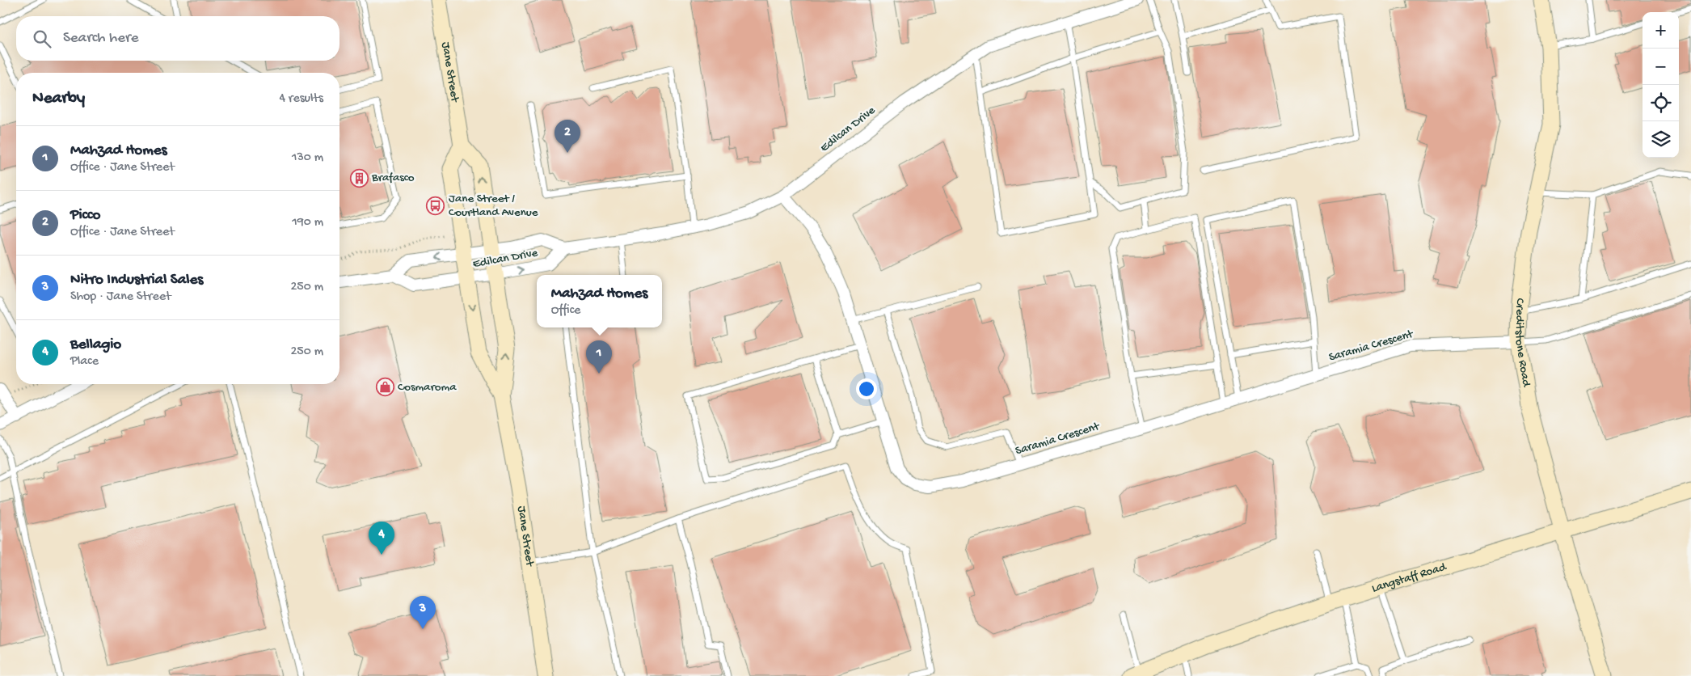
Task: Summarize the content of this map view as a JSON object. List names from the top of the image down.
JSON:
{
  "streets": {
    "street": [
      "Jane Street",
      "Edilcan Drive",
      "Creditstone Road",
      "Saramia Crescent",
      "Langstaff Road"
    ]
  },
  "crossings": [
    ["Jane Street", "Edilcan Drive"],
    ["Edilcan Drive", "Saramia Crescent"],
    ["Creditstone Road", "Saramia Crescent"],
    ["Creditstone Road", "Langstaff Road"]
  ],
  "places": {
    "building": ["Brafasco"],
    "bus stop": ["Jane Street / Courtland Avenue"],
    "shop": ["Cosmaroma"]
  },
  "page": {
    "map_buttons": ["+", "−"],
    "search": "Search here",
    "heading": ["Nearby", "4 results"],
    "pins": [
      "2",
      "1",
      "4",
      "3"
    ],
    "list": [
      {
        "mark": "1",
        "name": "Mahzad Homes",
        "note": "Office · Jane Street",
        "value": "130 m"
      },
      {
        "mark": "2",
        "name": "Picco",
        "note": "Office · Jane Street",
        "value": "190 m"
      },
      {
        "mark": "3",
        "name": "Nitro Industrial Sales",
        "note": "Shop · Jane Street",
        "value": "250 m"
      },
      {
        "mark": "4",
        "name": "Bellagio",
        "note": "Place",
        "value": "250 m"
      }
    ],
    "popup": ["Mahzad Homes", "Office"]
  }
}
